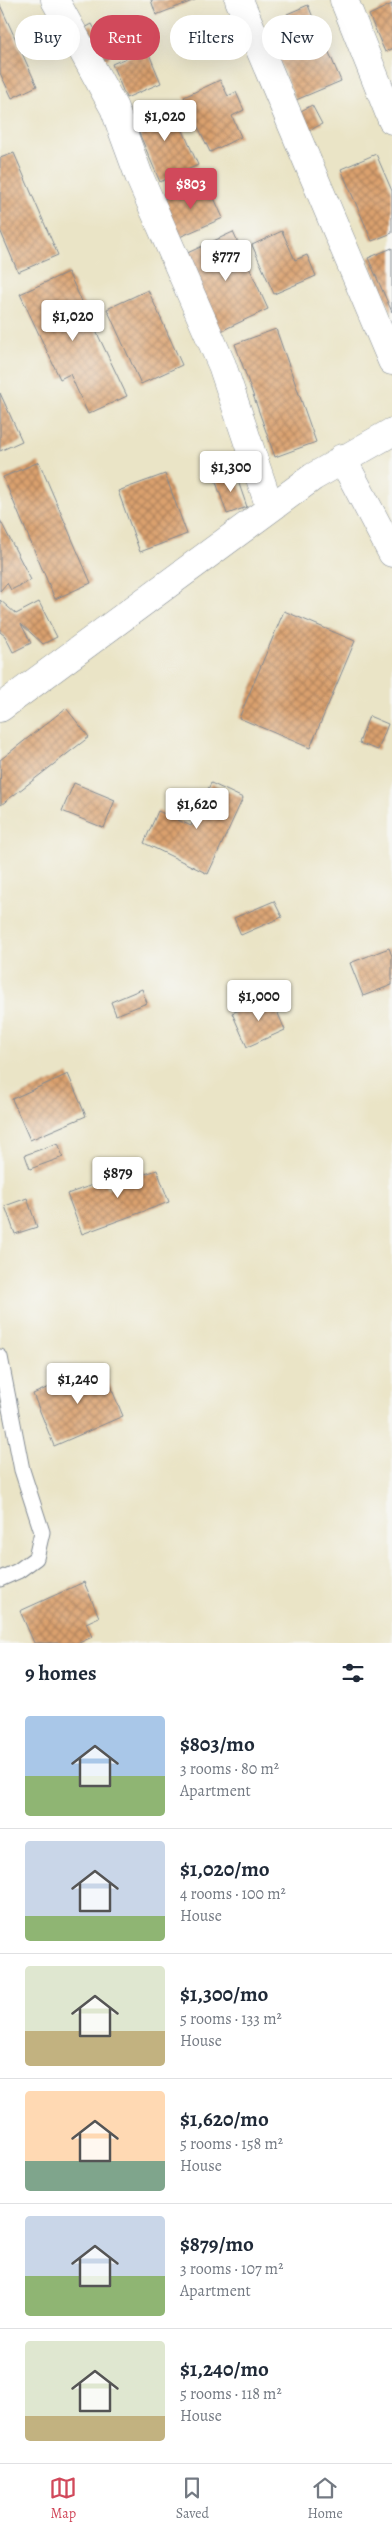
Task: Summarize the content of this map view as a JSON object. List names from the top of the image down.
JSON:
{
  "page": {
    "chip": [
      "Buy",
      "Rent",
      "Filters",
      "New"
    ],
    "price": [
      "$1,020",
      "$803",
      "$777",
      "$1,020",
      "$1,300",
      "$1,620",
      "$1,000",
      "$879",
      "$1,240"
    ],
    "heading": "9 homes",
    "list": [
      {
        "name": "$803/mo",
        "note": "3 rooms · 80 m² · Apartment"
      },
      {
        "name": "$1,020/mo",
        "note": "4 rooms · 100 m² · House"
      },
      {
        "name": "$1,300/mo",
        "note": "5 rooms · 133 m² · House"
      },
      {
        "name": "$1,620/mo",
        "note": "5 rooms · 158 m² · House"
      },
      {
        "name": "$879/mo",
        "note": "3 rooms · 107 m² · Apartment"
      },
      {
        "name": "$1,240/mo",
        "note": "5 rooms · 118 m² · House"
      }
    ],
    "tabs": ["Map", "Saved", "Home"]
  }
}
